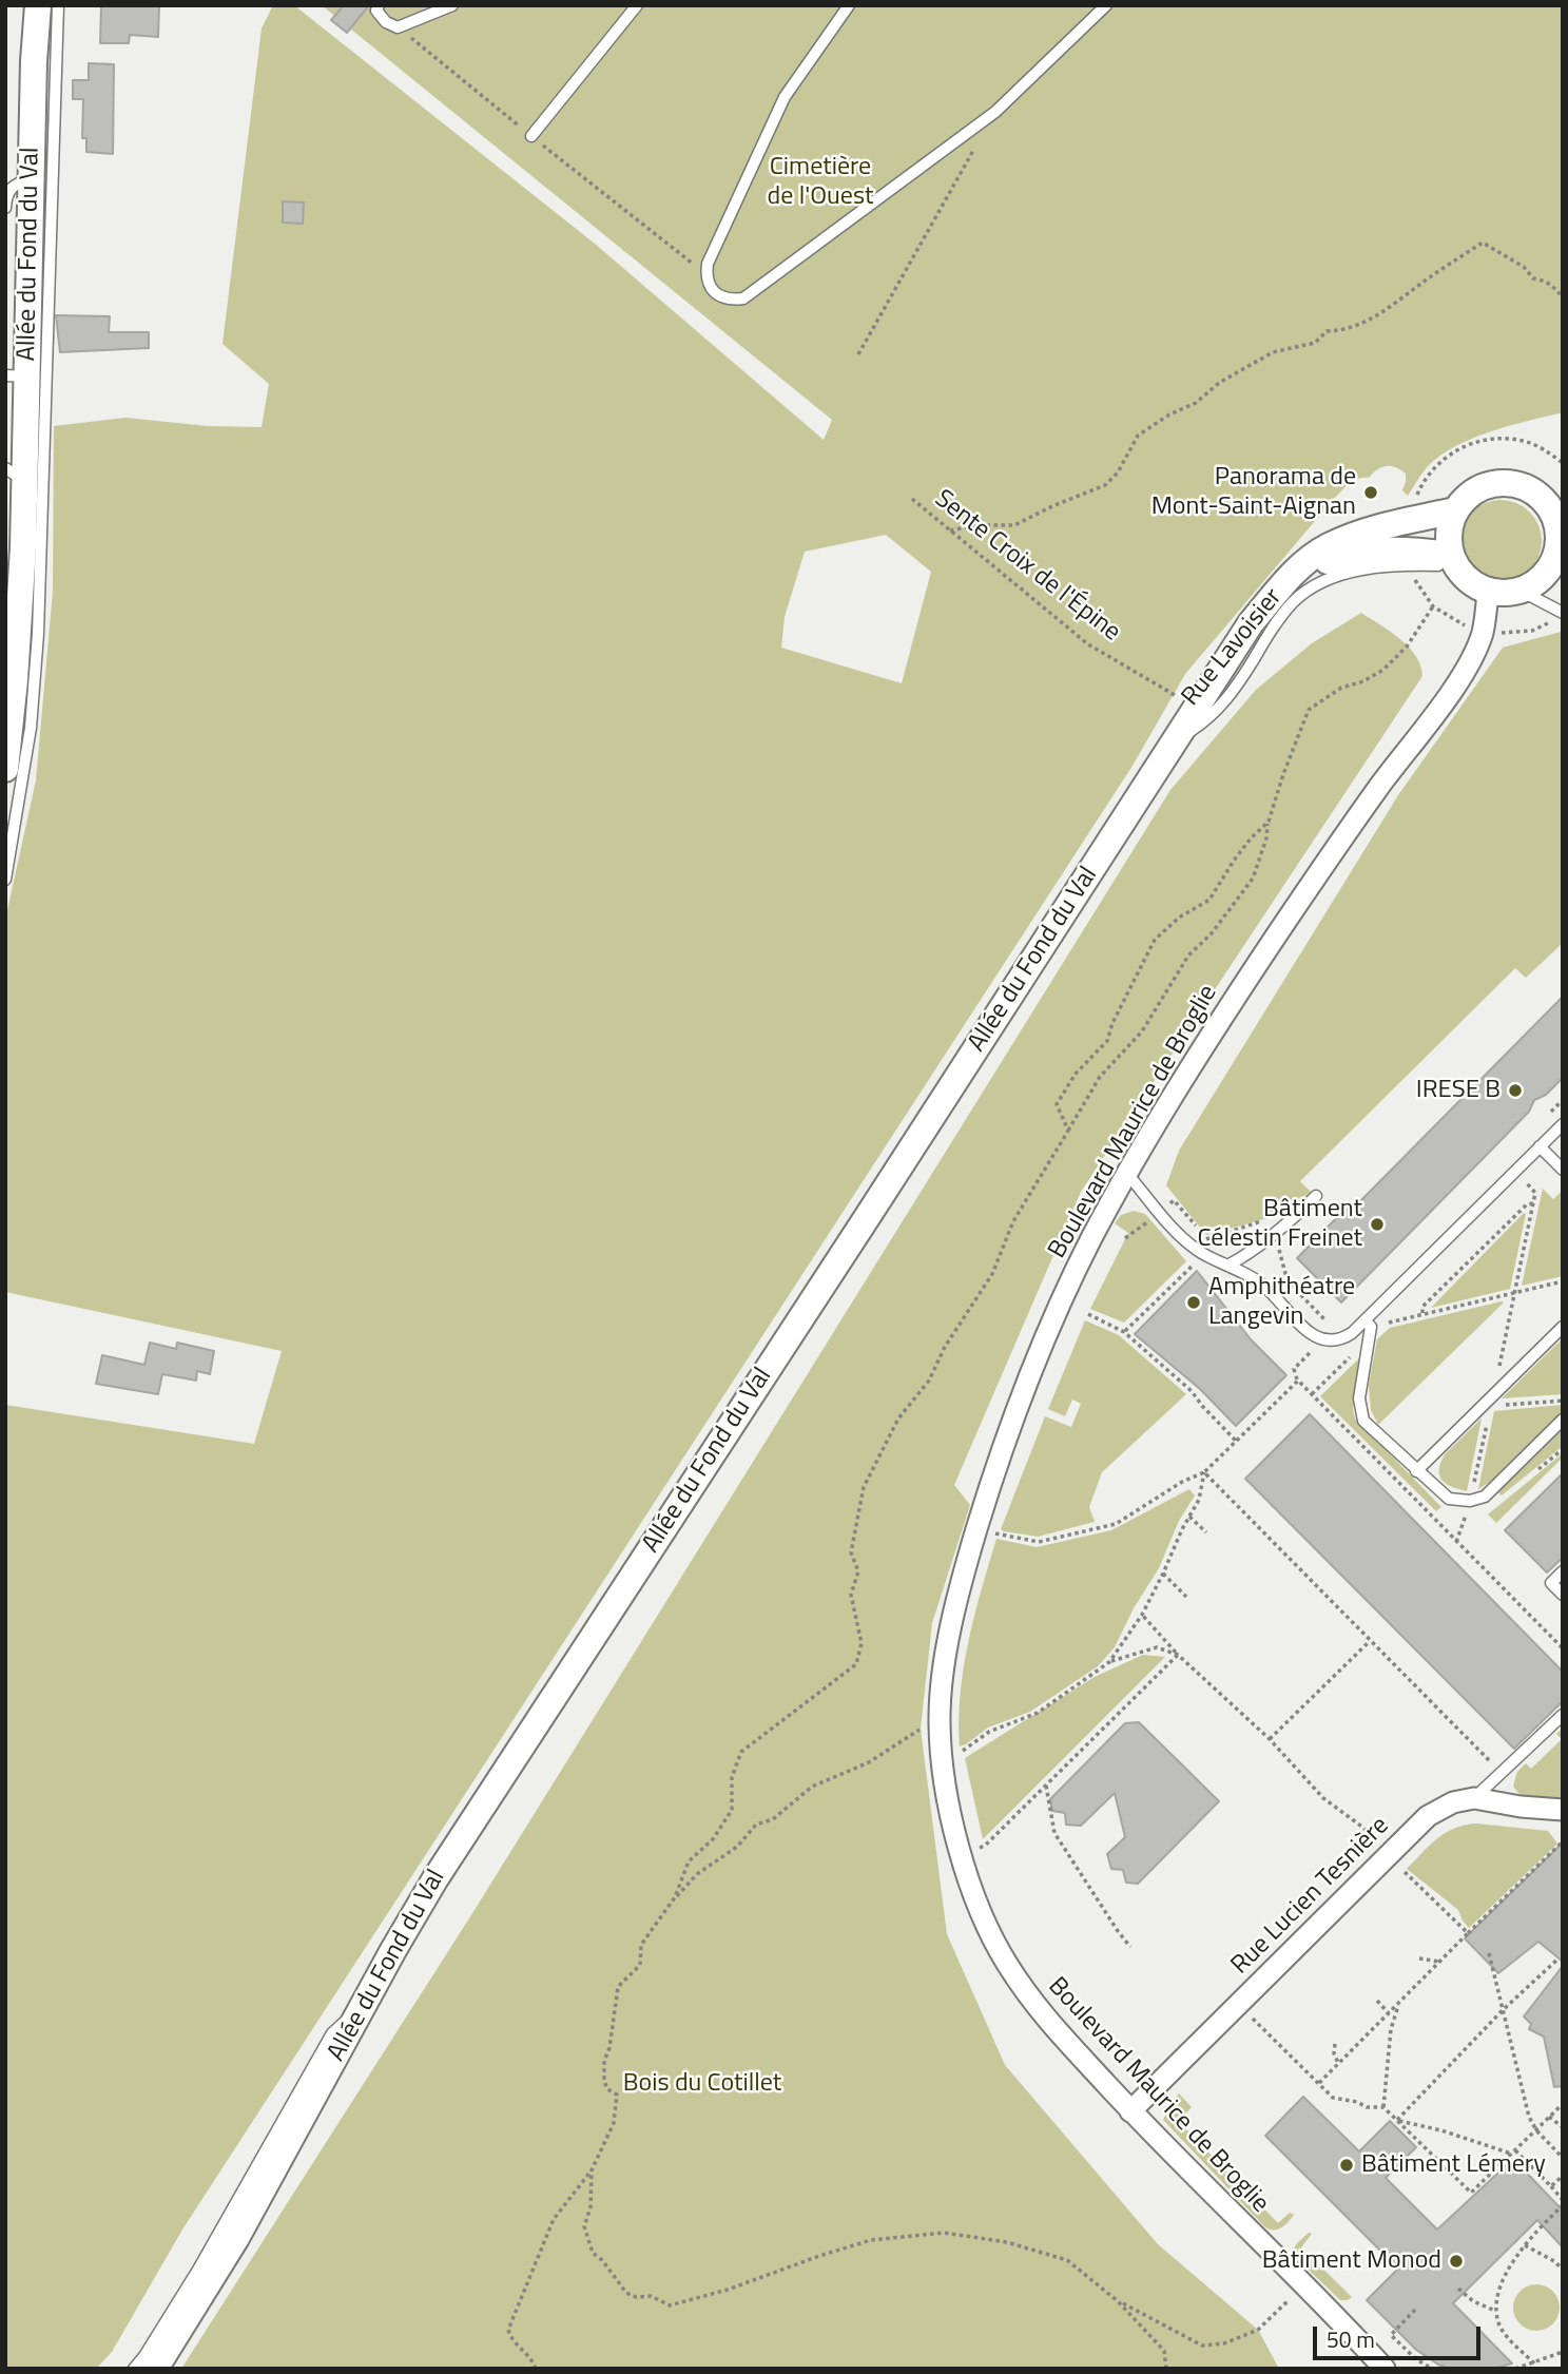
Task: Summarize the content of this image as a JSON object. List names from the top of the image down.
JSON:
{
  "streets": {
    "street": ["Allée du Fond du Val", "Boulevard Maurice de Broglie", "Rue Lucien Tesnière"],
    "lane": ["Rue Lavoisier"],
    "path": ["Sente Croix de l'Épine"]
  },
  "crossings": [
    ["Allée du Fond du Val", "Sente Croix de l'Épine"],
    ["Allée du Fond du Val", "Rue Lavoisier"],
    ["Allée du Fond du Val", "Boulevard Maurice de Broglie"],
    ["Rue Lavoisier", "Boulevard Maurice de Broglie"],
    ["Boulevard Maurice de Broglie", "Rue Lucien Tesnière"]
  ],
  "parks": ["Cimetière de l'Ouest", "Bois du Cotillet"],
  "places": [
    "Panorama de Mont-Saint-Aignan",
    "IRESE B",
    "Bâtiment Célestin Freinet",
    "Amphithéatre Langevin",
    "Bâtiment Lémery",
    "Bâtiment Monod"
  ],
  "scale_bar": "50 m"
}
